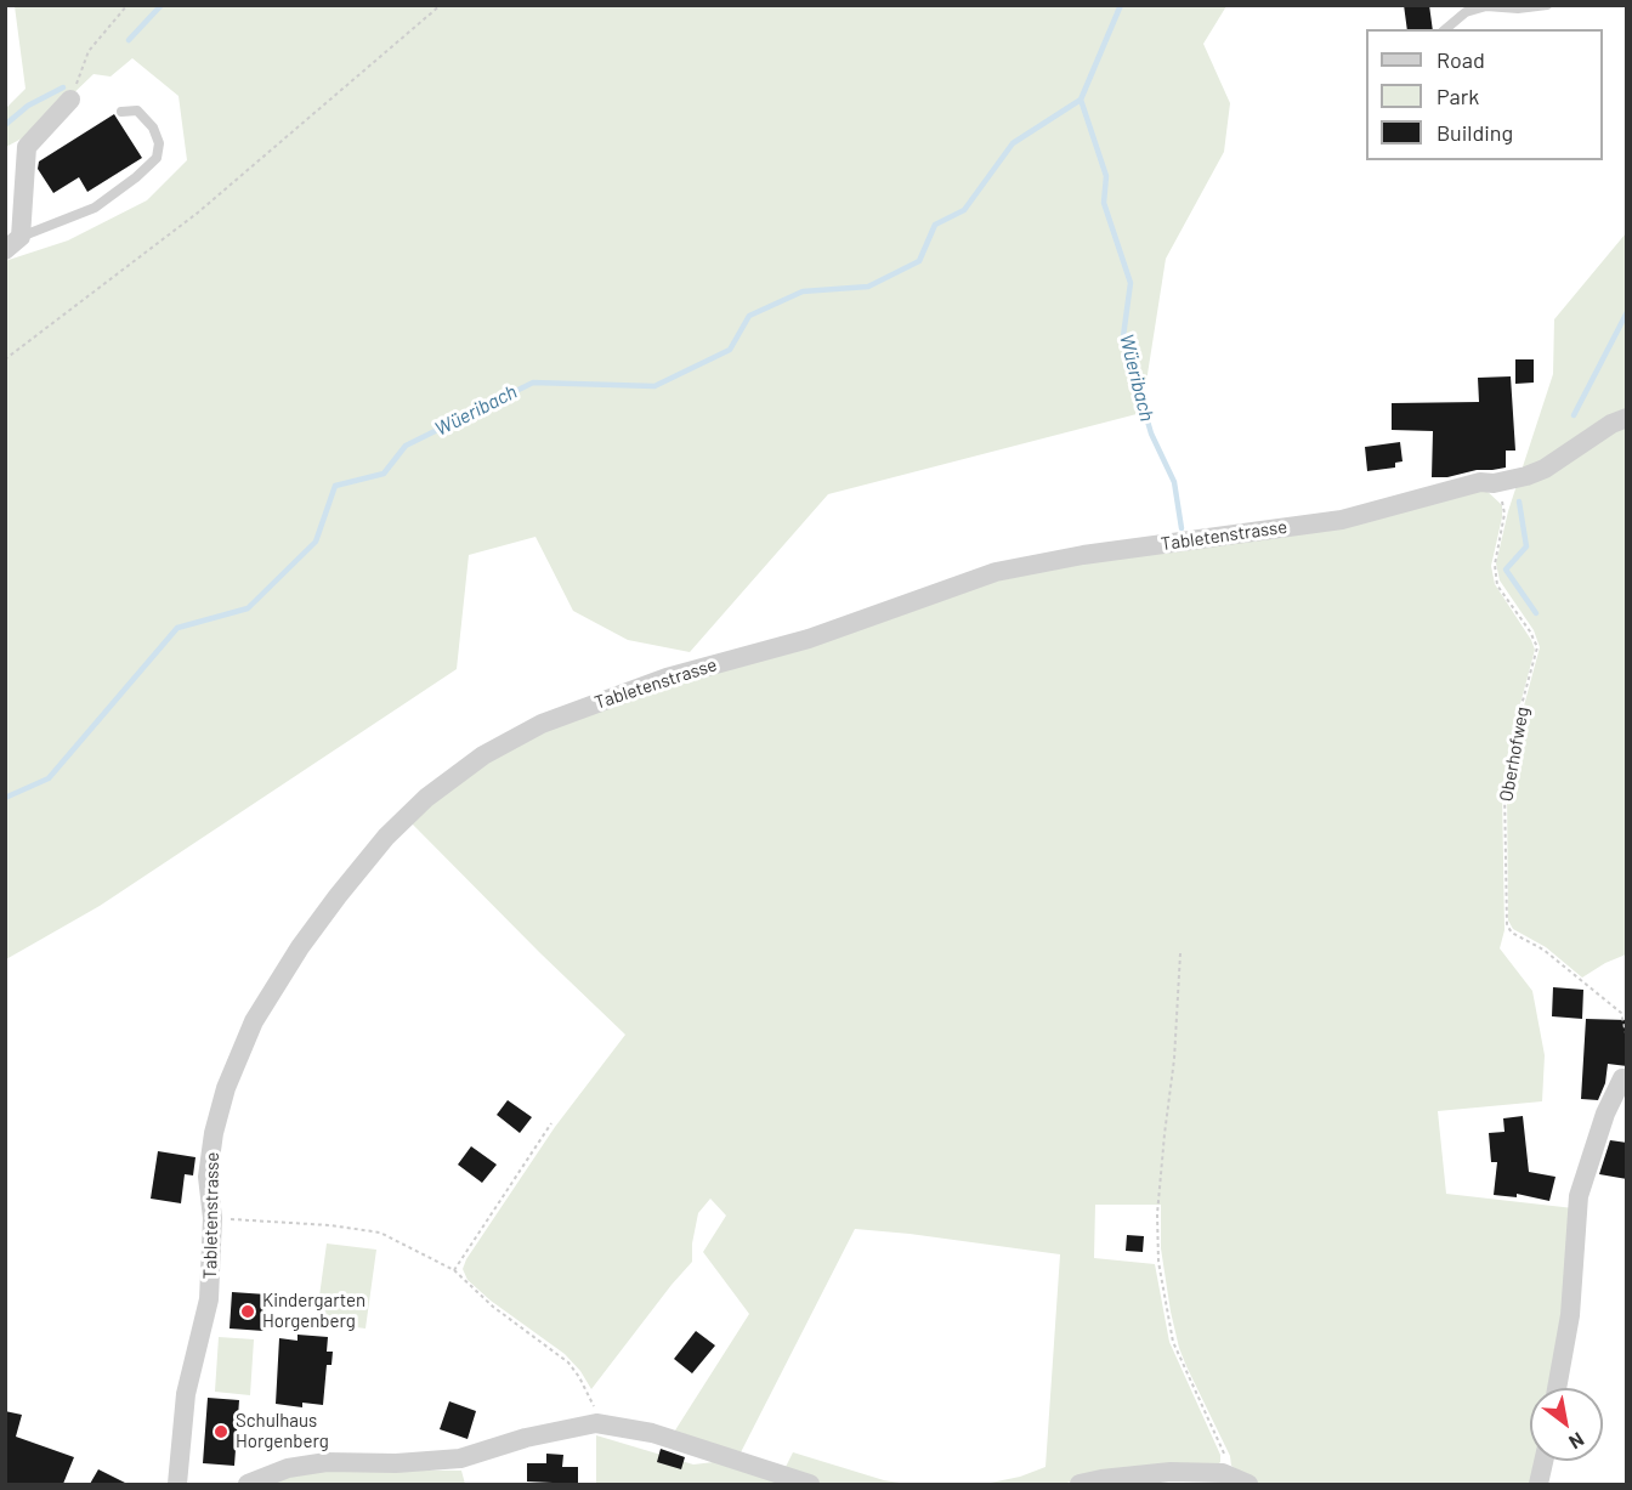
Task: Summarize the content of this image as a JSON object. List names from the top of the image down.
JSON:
{
  "streets": {
    "street": ["Tabletenstrasse"],
    "path": ["Oberhofweg"]
  },
  "crossings": [
    ["Tabletenstrasse", "Oberhofweg"]
  ],
  "water": ["Wüeribach"],
  "places": ["Kindergarten Horgenberg", "Schulhaus Horgenberg"],
  "legend": ["Road", "Park", "Building"],
  "north": "bottom right"
}
